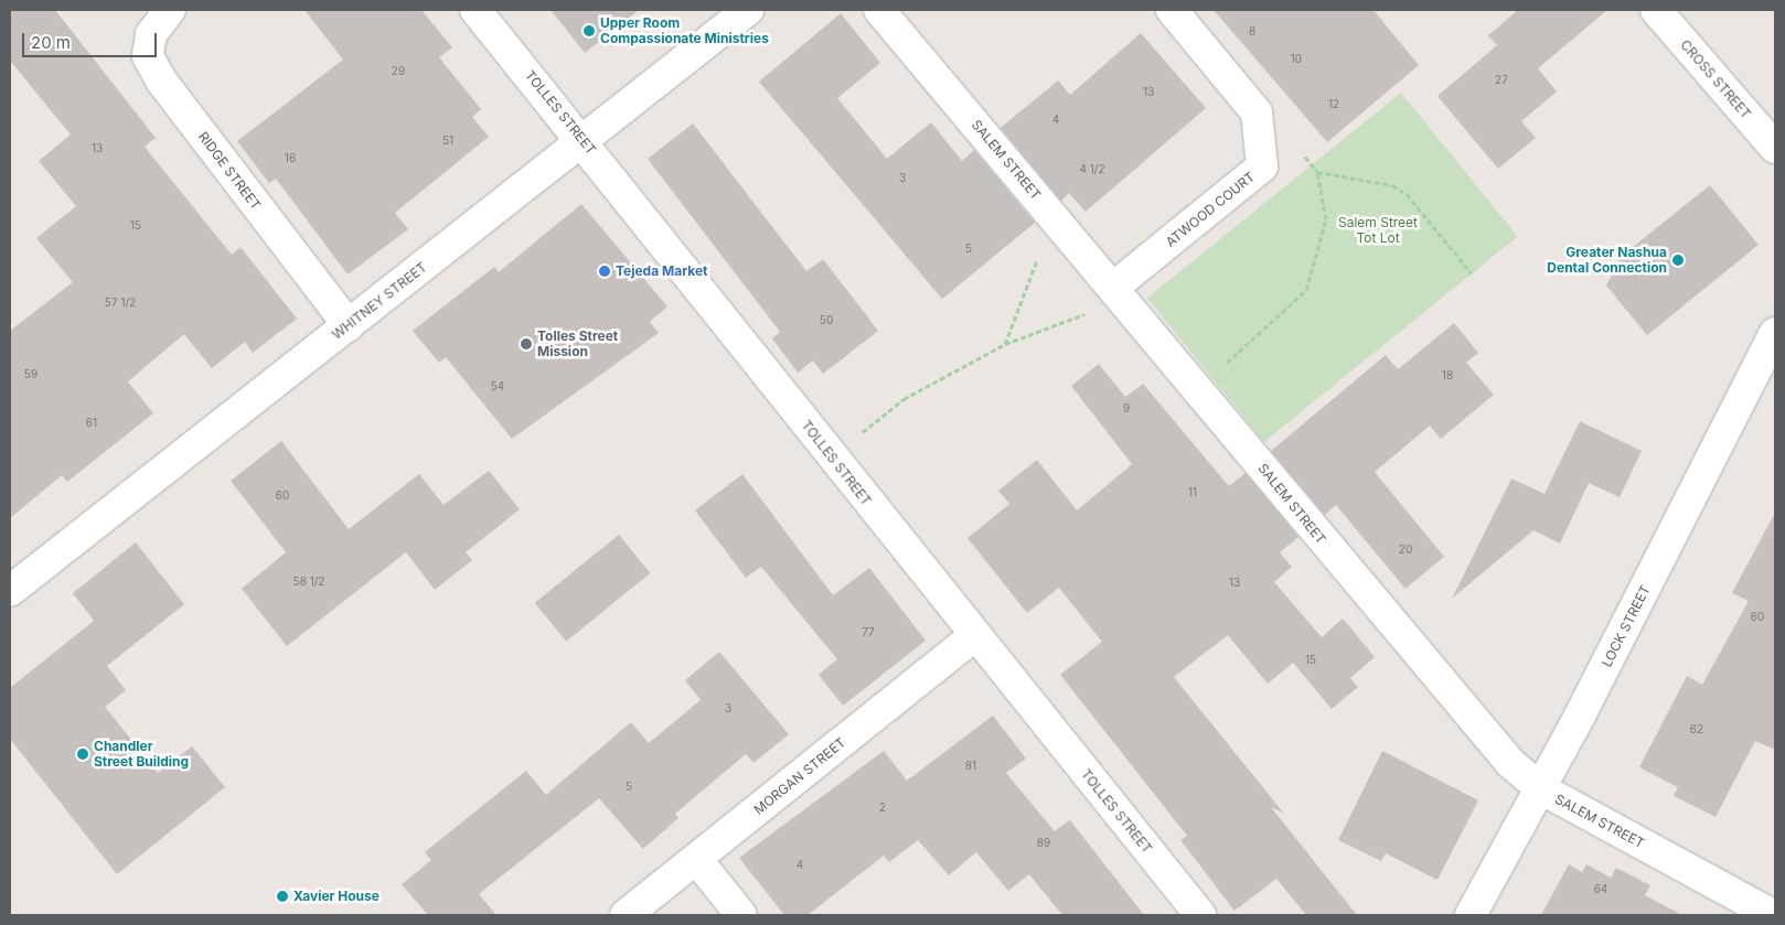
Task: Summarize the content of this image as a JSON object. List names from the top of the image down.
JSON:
{
  "streets": {
    "street": [
      "CROSS STREET",
      "TOLLES STREET",
      "SALEM STREET",
      "RIDGE STREET",
      "ATWOOD COURT",
      "WHITNEY STREET",
      "LOCK STREET",
      "MORGAN STREET"
    ]
  },
  "crossings": [
    ["TOLLES STREET", "WHITNEY STREET"],
    ["TOLLES STREET", "MORGAN STREET"],
    ["SALEM STREET", "ATWOOD COURT"],
    ["SALEM STREET", "LOCK STREET"],
    ["RIDGE STREET", "WHITNEY STREET"]
  ],
  "parks": ["Salem Street Tot Lot"],
  "places": [
    "Upper Room Compassionate Ministries",
    "Greater Nashua Dental Connection",
    "Tejeda Market",
    "Tolles Street Mission",
    "Chandler Street Building",
    "Xavier House"
  ],
  "house_numbers": [
    "8",
    "10",
    "29",
    "27",
    "13",
    "12",
    "4",
    "51",
    "13",
    "16",
    "4 1/2",
    "3",
    "15",
    "5",
    "57 1/2",
    "50",
    "59",
    "18",
    "54",
    "9",
    "61",
    "11",
    "60",
    "20",
    "58 1/2",
    "13",
    "60",
    "77",
    "15",
    "3",
    "62",
    "81",
    "5",
    "2",
    "89",
    "4",
    "64"
  ],
  "scale_bar": "20 m"
}
